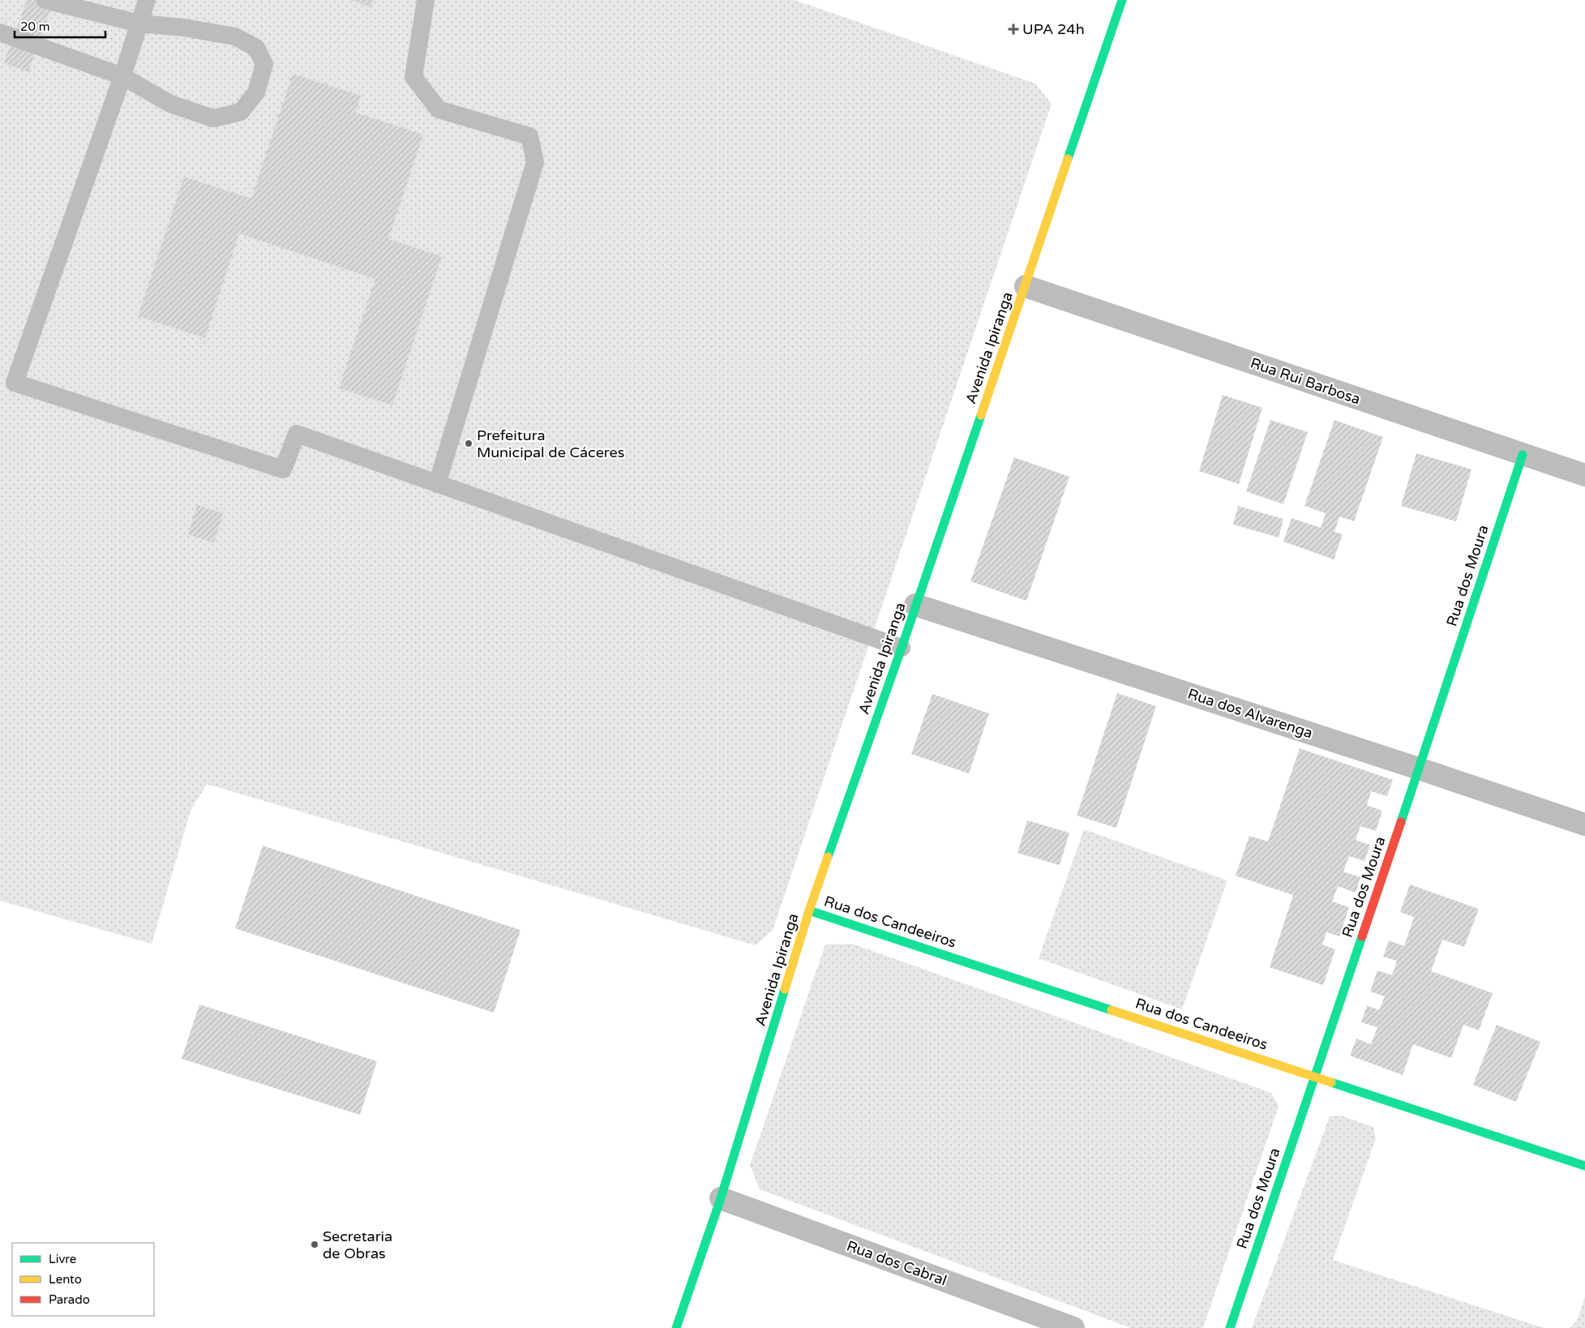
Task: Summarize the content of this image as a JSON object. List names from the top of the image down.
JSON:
{
  "streets": {
    "street": [
      "Avenida Ipiranga",
      "Rua Rui Barbosa",
      "Rua dos Moura",
      "Rua dos Alvarenga",
      "Rua dos Candeeiros",
      "Rua dos Cabral"
    ]
  },
  "crossings": [
    ["Avenida Ipiranga", "Rua Rui Barbosa"],
    ["Avenida Ipiranga", "Rua dos Alvarenga"],
    ["Avenida Ipiranga", "Rua dos Candeeiros"],
    ["Avenida Ipiranga", "Rua dos Cabral"],
    ["Rua Rui Barbosa", "Rua dos Moura"],
    ["Rua dos Moura", "Rua dos Alvarenga"],
    ["Rua dos Moura", "Rua dos Candeeiros"]
  ],
  "places": {
    "health": ["UPA 24h"],
    "other": ["Prefeitura Municipal de Cáceres", "Secretaria de Obras"]
  },
  "legend": ["Livre", "Lento", "Parado"],
  "scale_bar": "20 m"
}
